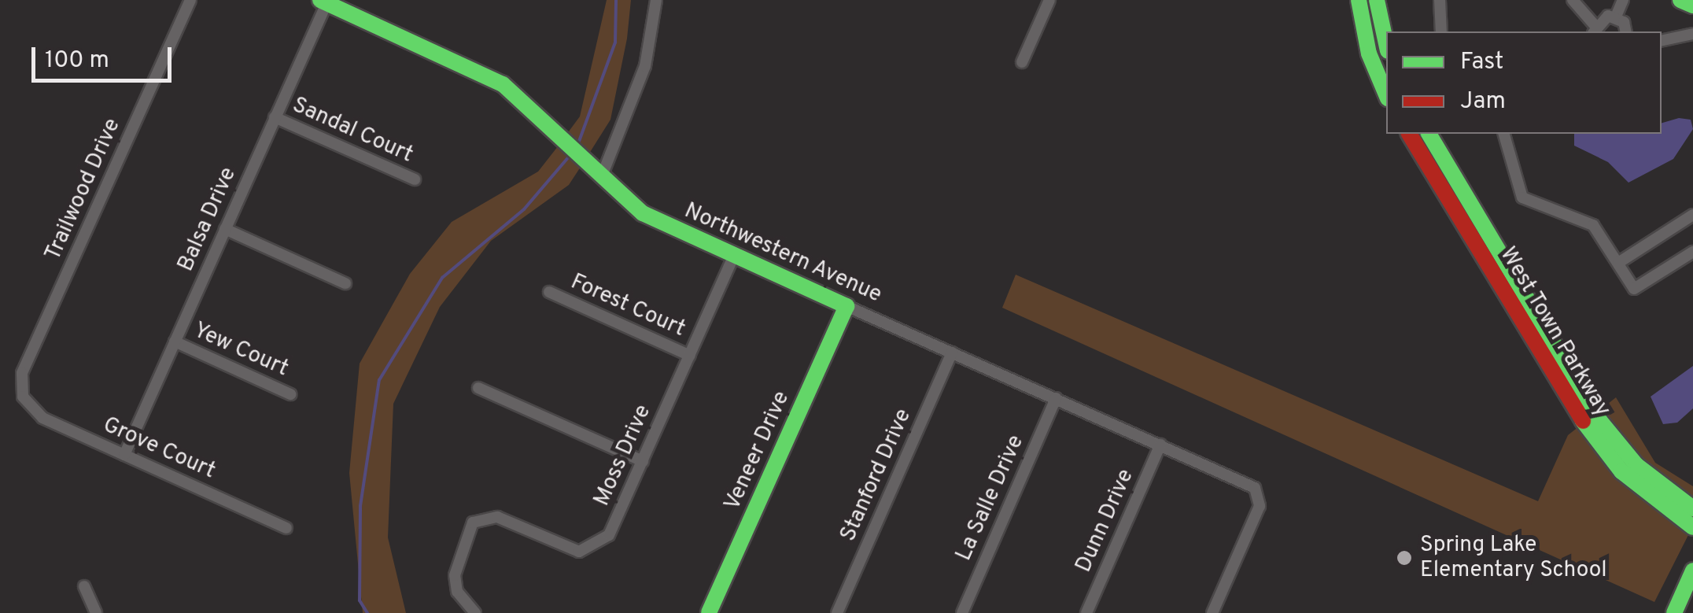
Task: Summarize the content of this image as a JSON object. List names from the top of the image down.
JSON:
{
  "streets": {
    "main road": ["Northwestern Avenue", "West Town Parkway", "Veneer Drive"],
    "street": [
      "Sandal Court",
      "Trailwood Drive",
      "Balsa Drive",
      "Forest Court",
      "Yew Court",
      "Grove Court",
      "Moss Drive",
      "Stanford Drive",
      "La Salle Drive",
      "Dunn Drive"
    ]
  },
  "crossings": [
    ["Sandal Court", "Balsa Drive"],
    ["Trailwood Drive", "Grove Court"],
    ["Balsa Drive", "Northwestern Avenue"],
    ["Balsa Drive", "Yew Court"],
    ["Balsa Drive", "Grove Court"],
    ["Northwestern Avenue", "Veneer Drive"],
    ["Northwestern Avenue", "Moss Drive"],
    ["Northwestern Avenue", "Stanford Drive"],
    ["Northwestern Avenue", "La Salle Drive"],
    ["Northwestern Avenue", "Dunn Drive"],
    ["Forest Court", "Moss Drive"]
  ],
  "places": ["Spring Lake Elementary School"],
  "legend": ["Fast", "Jam"],
  "scale_bar": "100 m"
}
